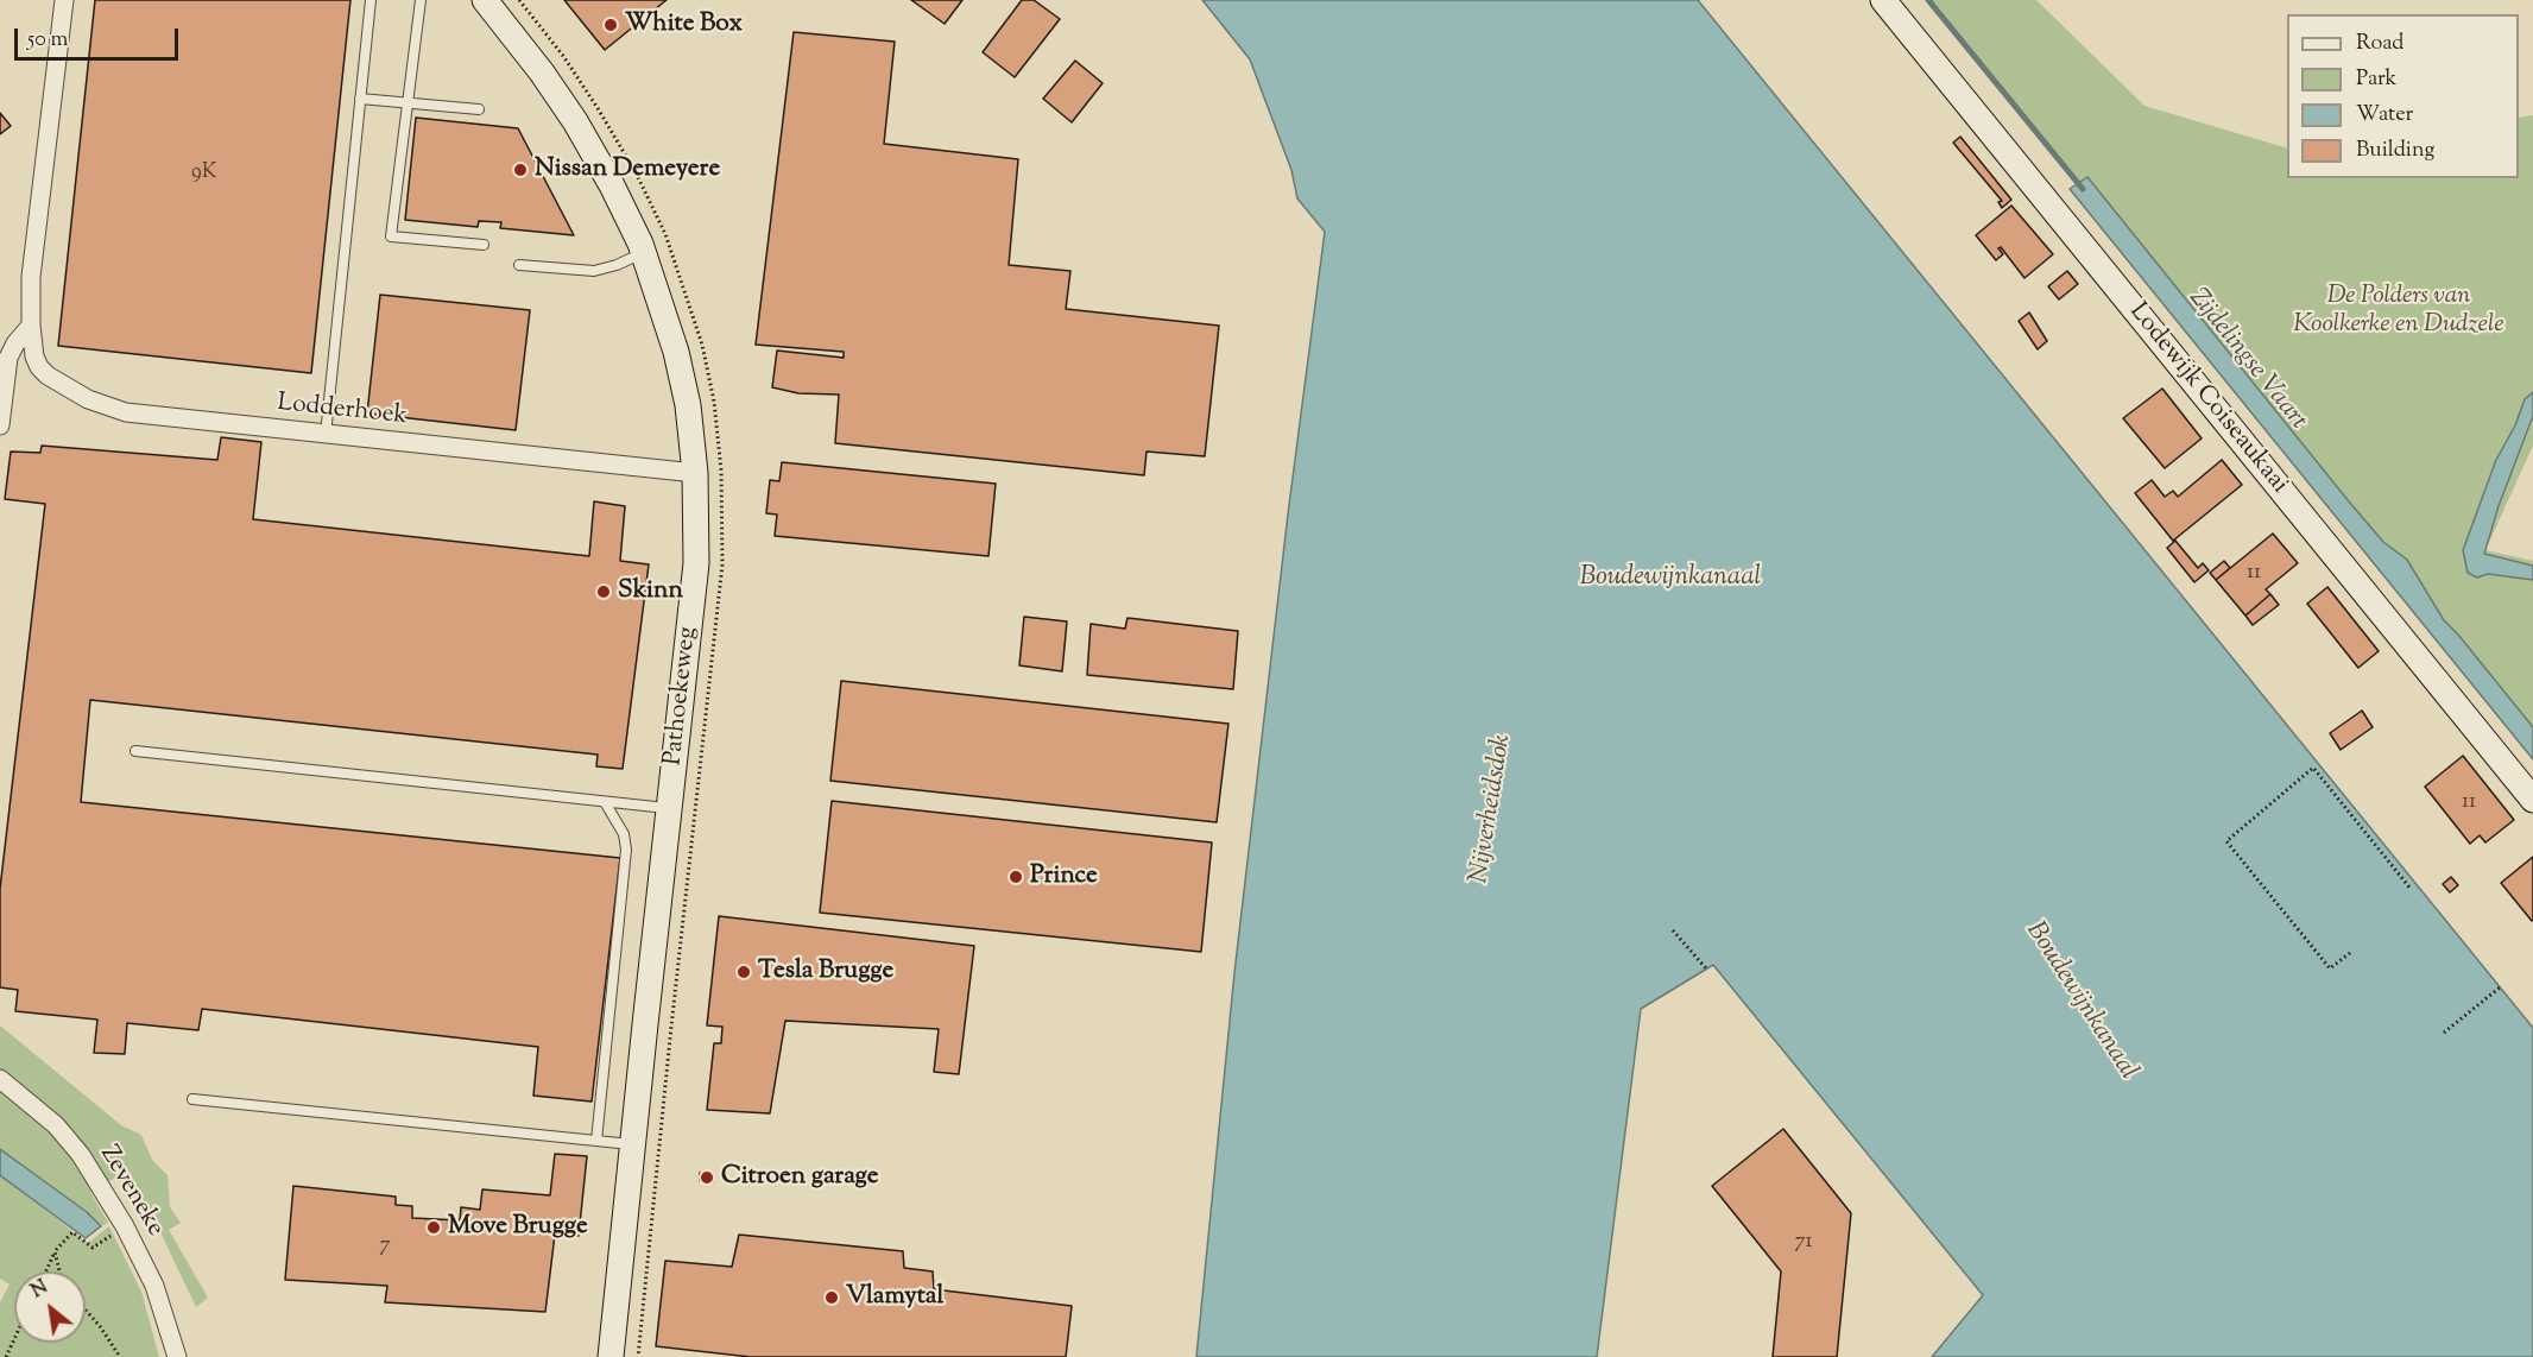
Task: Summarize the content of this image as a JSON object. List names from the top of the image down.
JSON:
{
  "streets": {
    "main road": ["Lodewijk Coiseaukaai", "Pathoekeweg"],
    "street": ["Lodderhoek", "Zeveneke"]
  },
  "crossings": [
    ["Lodderhoek", "Pathoekeweg"]
  ],
  "water": ["Zijdelingse Vaart", "Boudewijnkanaal", "Nijverheidsdok"],
  "parks": ["De Polders van Koolkerke en Dudzele"],
  "places": [
    "White Box",
    "Nissan Demeyere",
    "Skinn",
    "Prince",
    "Tesla Brugge",
    "Citroen garage",
    "Move Brugge",
    "Vlamytal"
  ],
  "house_numbers": [
    "9K",
    "11",
    "11",
    "71",
    "7"
  ],
  "legend": [
    "Road",
    "Park",
    "Water",
    "Building"
  ],
  "scale_bar": "50 m",
  "north": "top left"
}
